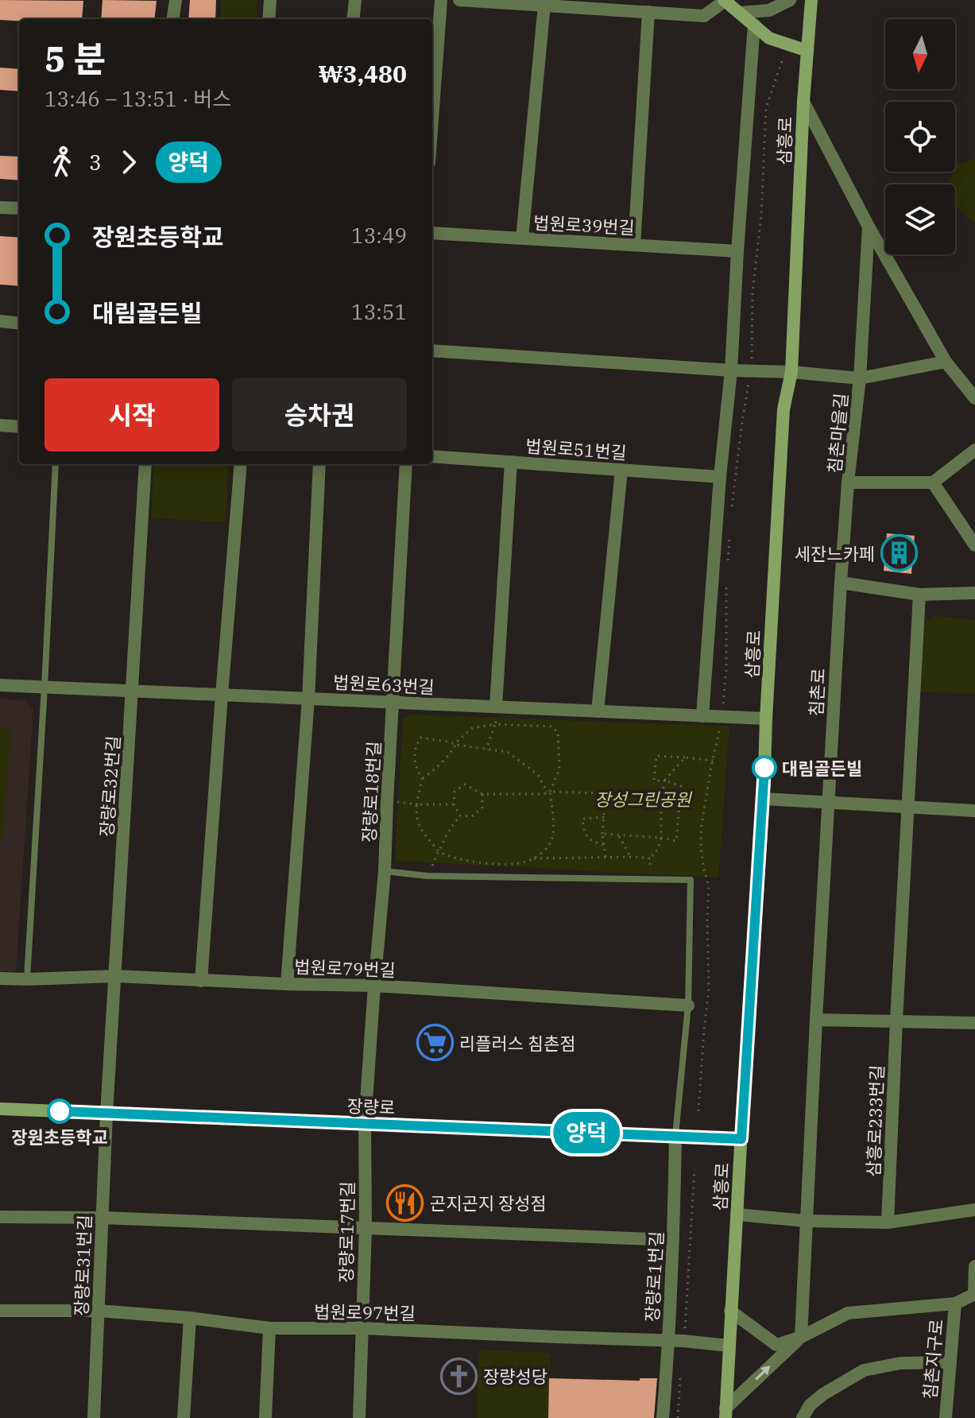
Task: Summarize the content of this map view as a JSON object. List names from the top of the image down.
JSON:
{
  "streets": {
    "main road": ["삼흥로", "장량로"],
    "street": [
      "법원로39번길",
      "침촌마을길",
      "법원로51번길",
      "법원로63번길",
      "침촌로",
      "장량로32번길",
      "장량로18번길",
      "법원로79번길",
      "삼흥로233번길",
      "장량로17번길",
      "장량로31번길",
      "장량로1번길",
      "법원로97번길",
      "침촌지구로"
    ]
  },
  "crossings": [
    ["삼흥로", "법원로63번길"],
    ["삼흥로", "장량로"],
    ["삼흥로", "법원로97번길"],
    ["삼흥로", "침촌지구로"],
    ["침촌마을길", "침촌로"],
    ["법원로63번길", "장량로32번길"],
    ["법원로63번길", "장량로18번길"],
    ["장량로32번길", "법원로79번길"],
    ["장량로32번길", "장량로"],
    ["장량로32번길", "장량로31번길"],
    ["장량로18번길", "법원로79번길"],
    ["장량로18번길", "장량로"],
    ["장량로18번길", "장량로17번길"],
    ["장량로", "장량로17번길"],
    ["장량로", "장량로31번길"],
    ["장량로", "장량로1번길"],
    ["장량로17번길", "법원로97번길"],
    ["장량로31번길", "법원로97번길"],
    ["장량로1번길", "법원로97번길"]
  ],
  "parks": ["장성그린공원"],
  "places": {
    "building": ["세잔느카페"],
    "other": ["대림골든빌", "장원초등학교"],
    "supermarket": ["리플러스 침촌점"],
    "restaurant": ["곤지곤지 장성점"],
    "church": ["장량성당"]
  },
  "lines": ["bus line 양덕"],
  "north": "bottom",
  "page": {
    "on_map": "양덕",
    "heading": ["5 분", "13:46 – 13:51 · 버스", "₩3,480"],
    "legs": ["3", "양덕"],
    "list": [
      {
        "name": "장원초등학교",
        "value": "13:49"
      },
      {
        "name": "대림골든빌",
        "value": "13:51"
      }
    ],
    "buttons": ["시작", "승차권"]
  }
}
